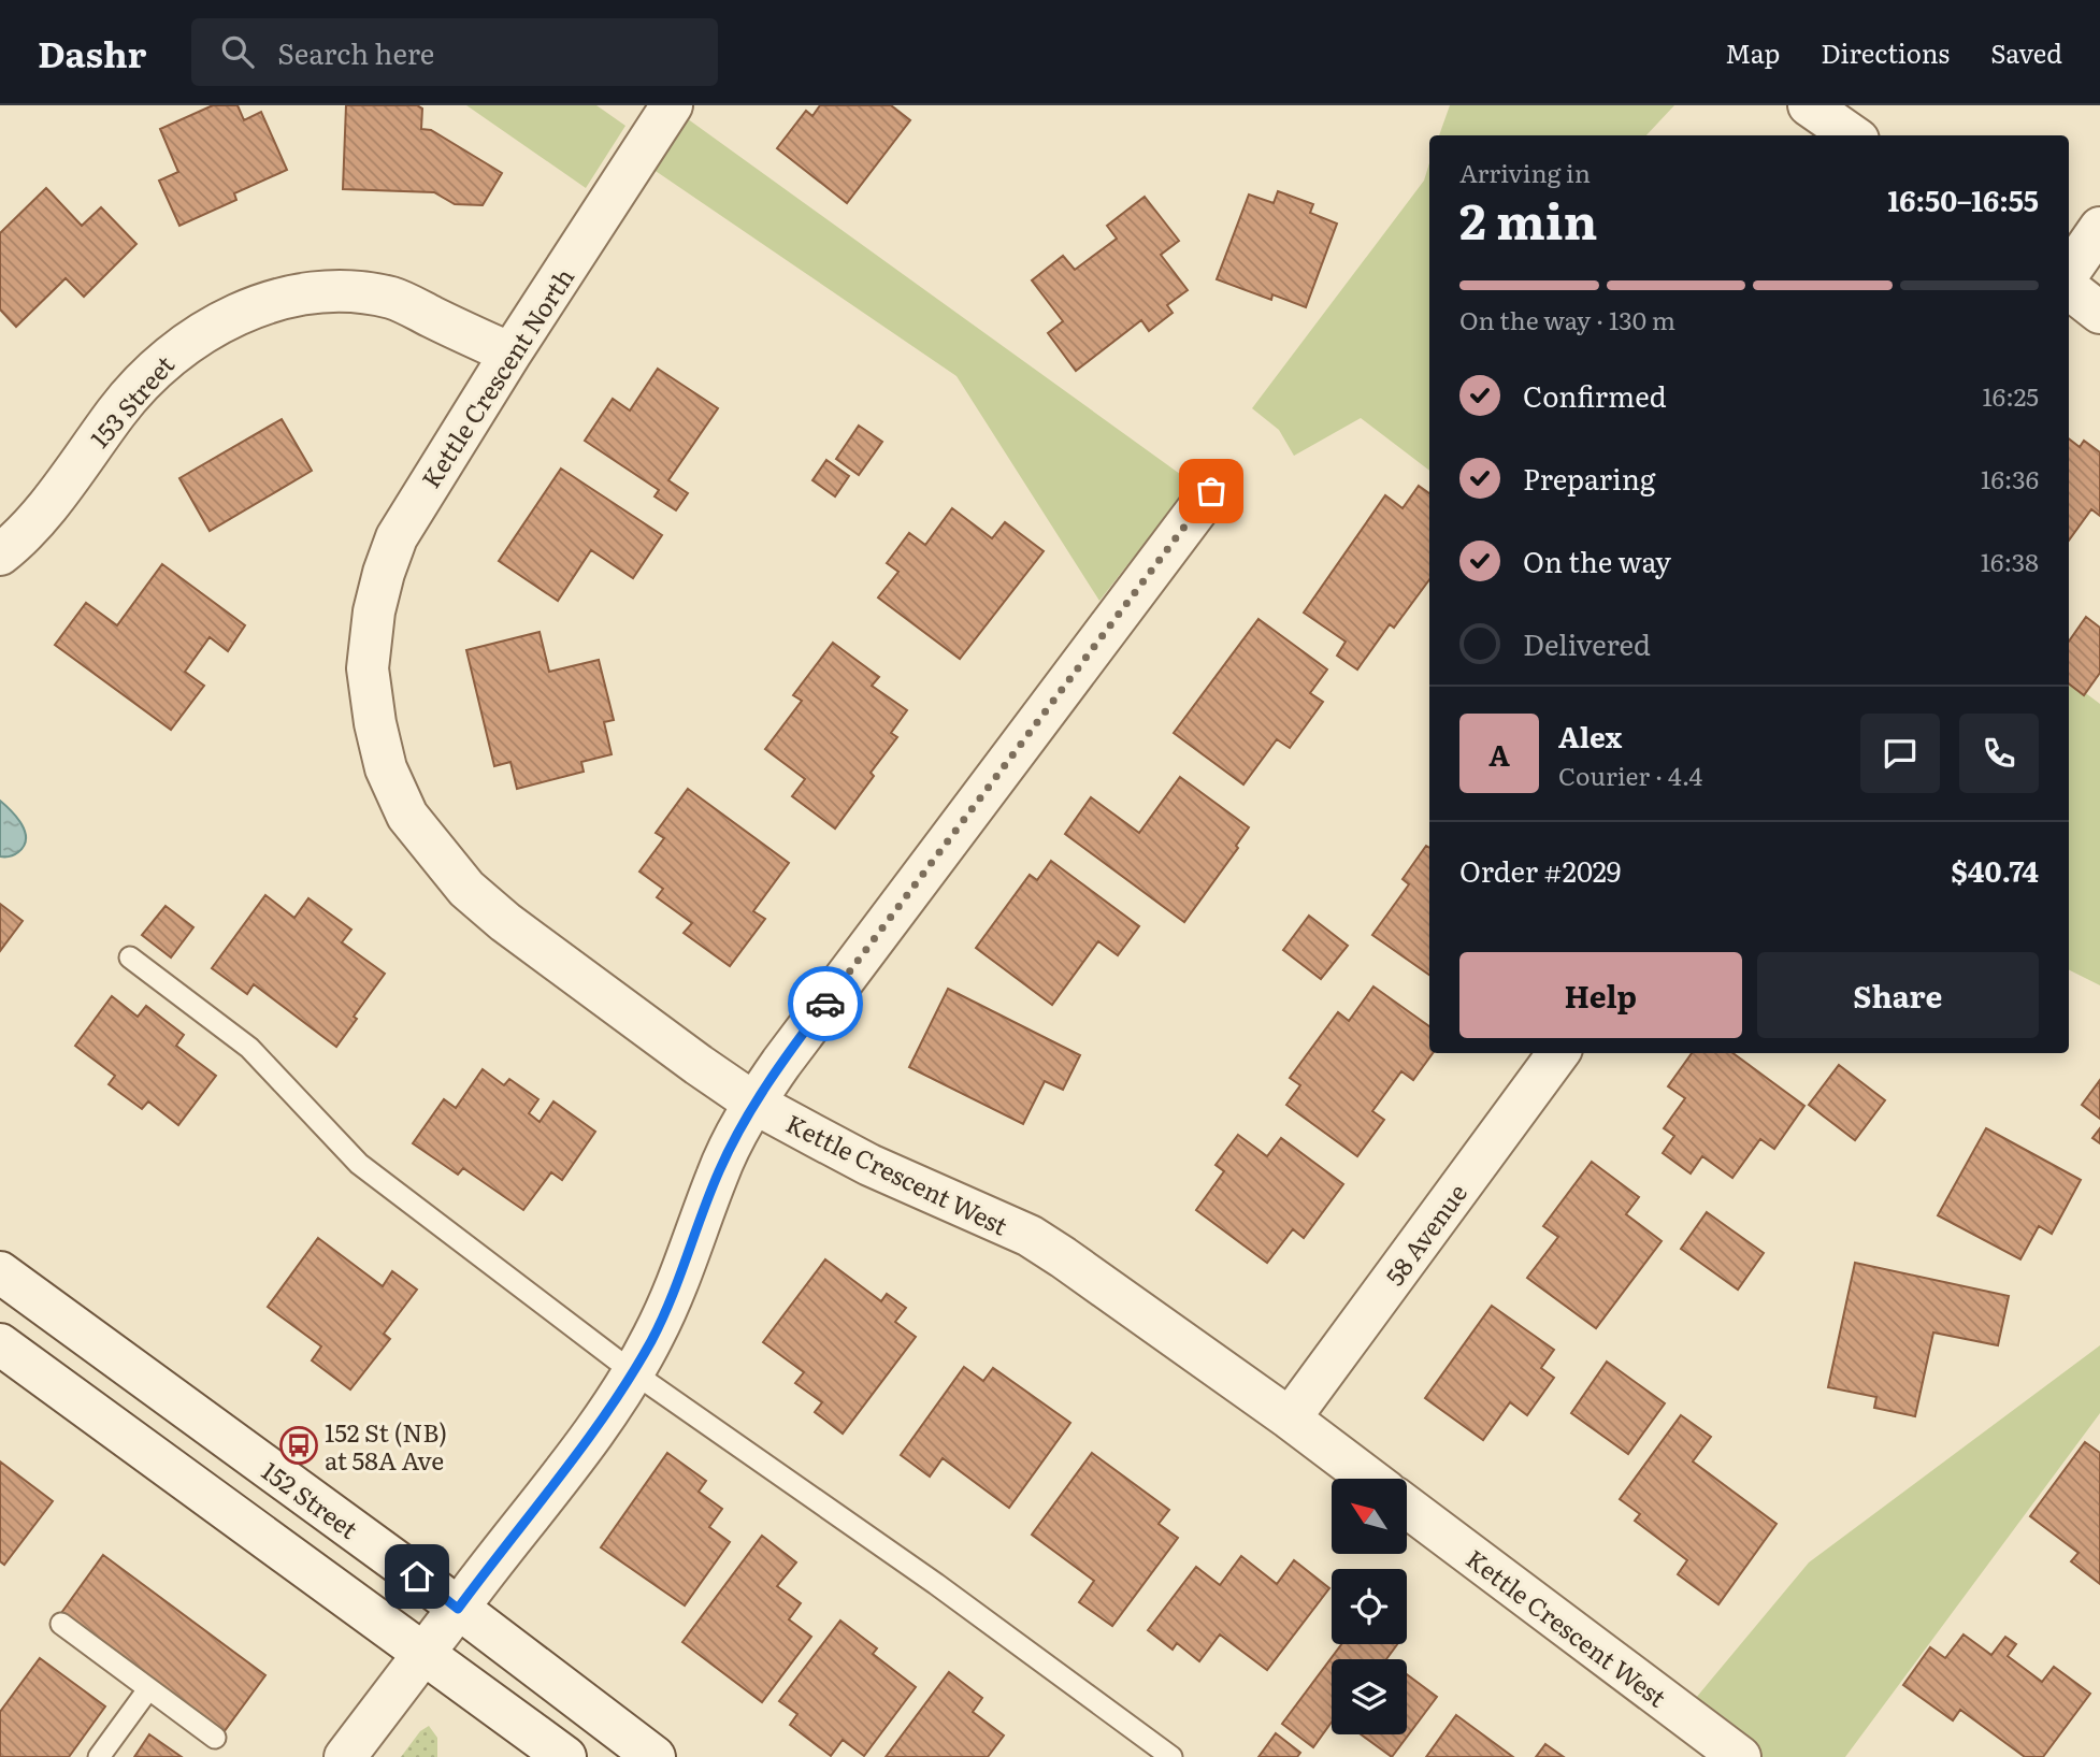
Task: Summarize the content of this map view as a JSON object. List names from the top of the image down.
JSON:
{
  "streets": {
    "street": [
      "Kettle Crescent North",
      "153 Street",
      "Kettle Crescent West",
      "58 Avenue",
      "152 Street"
    ]
  },
  "crossings": [
    ["Kettle Crescent North", "153 Street"],
    ["Kettle Crescent North", "Kettle Crescent West"],
    ["Kettle Crescent West", "58 Avenue"]
  ],
  "places": {
    "bus stop": ["152 St (NB) at 58A Ave"]
  },
  "north": "top left",
  "page": {
    "header": "Dashr",
    "search": "Search here",
    "nav": ["Map", "Directions", "Saved"],
    "heading": ["2 min", "Arriving in", "16:50–16:55"],
    "panel": [
      "Alex",
      "Courier · 4.4",
      "Order #2029",
      "$40.74"
    ],
    "bar": "On the way · 130 m",
    "list": [
      ["Confirmed", "16:25"],
      ["Preparing", "16:36"],
      ["On the way", "16:38"],
      "Delivered"
    ],
    "round": "A",
    "buttons": ["Help", "Share"]
  }
}
